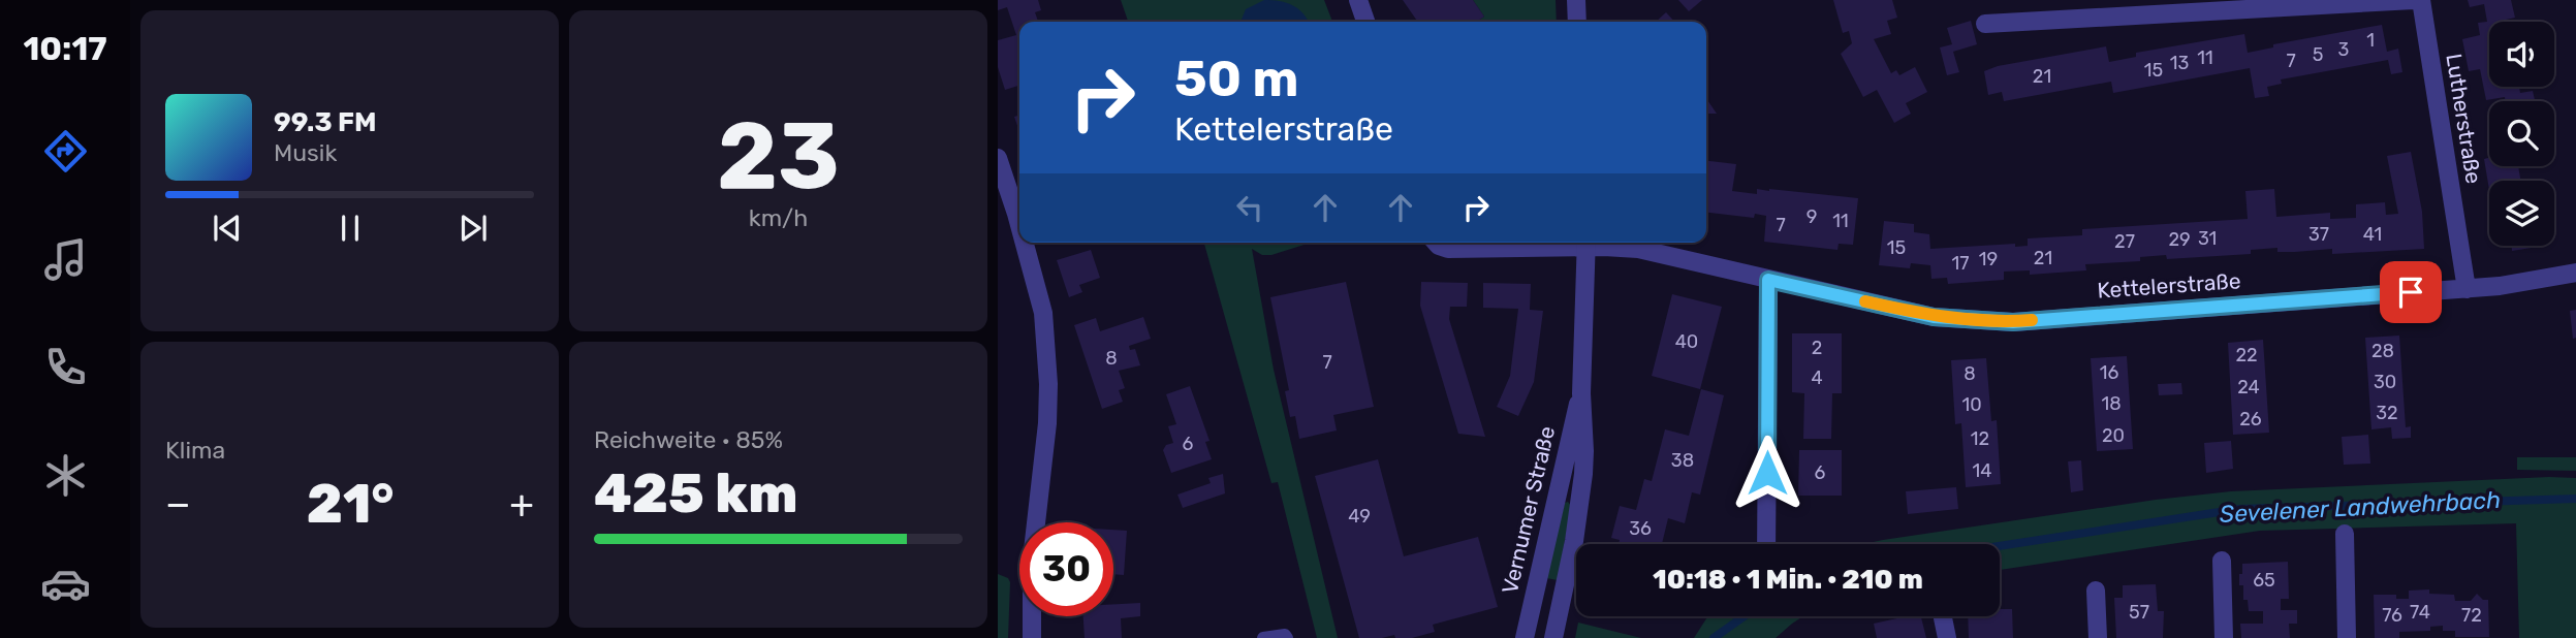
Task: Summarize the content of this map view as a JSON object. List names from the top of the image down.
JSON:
{
  "streets": {
    "street": ["Lutherstraße", "Kettelerstraße", "Vernumer Straße"]
  },
  "crossings": [
    ["Lutherstraße", "Kettelerstraße"]
  ],
  "water": ["Sevelener Landwehrbach"],
  "house_numbers": [
    "1",
    "3",
    "5",
    "11",
    "7",
    "13",
    "15",
    "21",
    "9",
    "11",
    "7",
    "37",
    "41",
    "31",
    "29",
    "27",
    "15",
    "21",
    "19",
    "17",
    "40",
    "2",
    "28",
    "22",
    "8",
    "7",
    "16",
    "8",
    "4",
    "30",
    "24",
    "18",
    "10",
    "32",
    "26",
    "20",
    "12",
    "6",
    "38",
    "14",
    "6",
    "49",
    "36",
    "65",
    "57",
    "74",
    "76",
    "72"
  ],
  "page": {
    "tabs": "10:17",
    "tile": [
      ["23", "km/h"],
      "Klima",
      ["Reichweite · 85%", "425 km"]
    ],
    "turn": ["50 m", "Kettelerstraße"],
    "song": ["99.3 FM", "Musik"],
    "heat": ["−", "21°", "+"],
    "limit": "30",
    "trip": "10:18 · 1 Min. · 210 m"
  }
}
